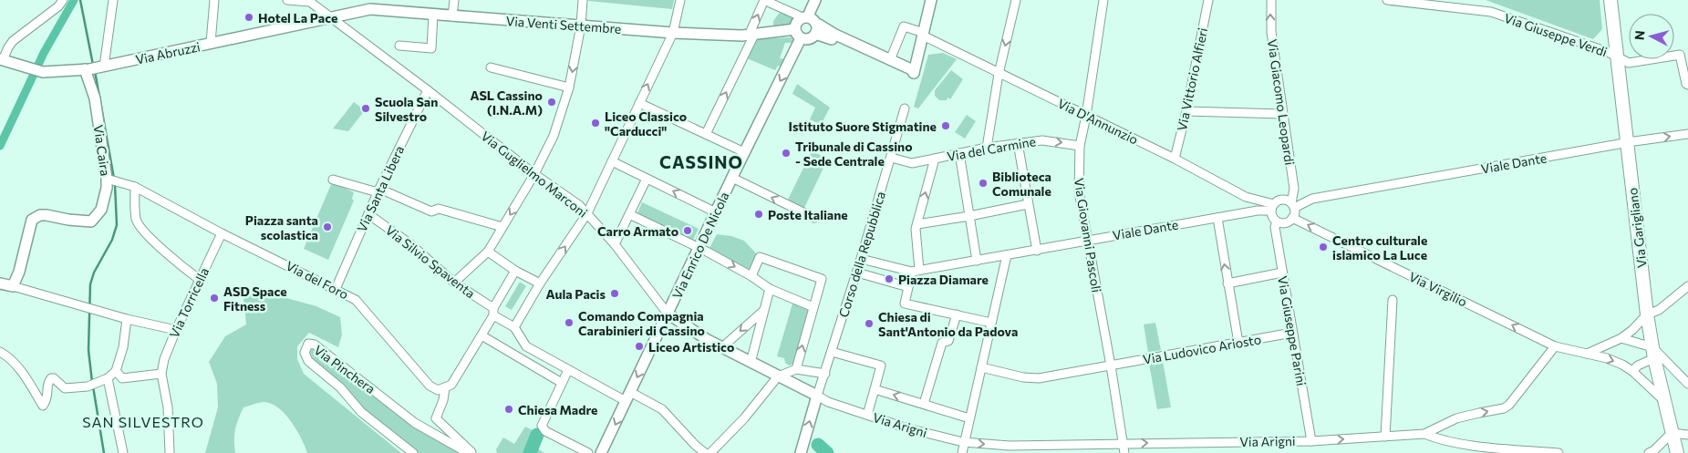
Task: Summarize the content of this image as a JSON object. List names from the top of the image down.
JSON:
{
  "streets": {
    "main road": [
      "Via Venti Settembre",
      "Via Abruzzi",
      "Via Caira",
      "Via Guglielmo Marconi",
      "Via Garigliano",
      "Via Enrico De Nicola"
    ],
    "street": [
      "Via Giuseppe Verdi",
      "Via Vittorio Alfieri",
      "Via Giacomo Leopardi",
      "Via D'Annunzio",
      "Via del Carmine",
      "Viale Dante",
      "Via Santa Libera",
      "Via Giovanni Pascoli",
      "Corso della Repubblica",
      "Via Silvio Spaventa",
      "Via del Foro",
      "Via Virgilio",
      "Via Torricella",
      "Via Giuseppe Parini",
      "Via Ludovico Ariosto",
      "Via Pinchera",
      "Via Arigni"
    ]
  },
  "crossings": [
    ["Via Venti Settembre", "Via Abruzzi"],
    ["Via Venti Settembre", "Via Guglielmo Marconi"],
    ["Via Venti Settembre", "Via Enrico De Nicola"],
    ["Via Giuseppe Verdi", "Via Garigliano"],
    ["Via Abruzzi", "Via Caira"],
    ["Via Abruzzi", "Via Guglielmo Marconi"],
    ["Via Vittorio Alfieri", "Via D'Annunzio"],
    ["Via Giacomo Leopardi", "Via D'Annunzio"],
    ["Via Giacomo Leopardi", "Viale Dante"],
    ["Via Giacomo Leopardi", "Via Virgilio"],
    ["Via Giacomo Leopardi", "Via Giuseppe Parini"],
    ["Via D'Annunzio", "Viale Dante"],
    ["Via D'Annunzio", "Via Giovanni Pascoli"],
    ["Via D'Annunzio", "Via Virgilio"],
    ["Via D'Annunzio", "Via Giuseppe Parini"],
    ["Via del Carmine", "Viale Dante"],
    ["Via del Carmine", "Via Giovanni Pascoli"],
    ["Via Caira", "Via del Foro"],
    ["Viale Dante", "Via Garigliano"],
    ["Viale Dante", "Via Giovanni Pascoli"],
    ["Viale Dante", "Via Virgilio"],
    ["Viale Dante", "Via Giuseppe Parini"],
    ["Via Guglielmo Marconi", "Via Santa Libera"],
    ["Via Guglielmo Marconi", "Via Enrico De Nicola"],
    ["Via Guglielmo Marconi", "Corso della Repubblica"],
    ["Via Guglielmo Marconi", "Via Arigni"],
    ["Via Santa Libera", "Via Silvio Spaventa"],
    ["Via Santa Libera", "Via del Foro"],
    ["Via Garigliano", "Via Virgilio"],
    ["Via Giovanni Pascoli", "Via Ludovico Ariosto"],
    ["Via Giovanni Pascoli", "Via Arigni"],
    ["Corso della Repubblica", "Via Arigni"],
    ["Via del Foro", "Via Torricella"],
    ["Via Virgilio", "Via Giuseppe Parini"],
    ["Via Virgilio", "Via Arigni"],
    ["Via Giuseppe Parini", "Via Ludovico Ariosto"],
    ["Via Giuseppe Parini", "Via Arigni"]
  ],
  "one_way": ["Via Giacomo Leopardi", "Via Enrico De Nicola", "Via Arigni"],
  "districts": ["CASSINO", "SAN SILVESTRO"],
  "places": [
    "Hotel La Pace",
    "ASL Cassino (I.N.A.M)",
    "Scuola San Silvestro",
    "Liceo Classico \"Carducci\"",
    "Istituto Suore Stigmatine",
    "Tribunale di Cassino - Sede Centrale",
    "Biblioteca Comunale",
    "Poste Italiane",
    "Piazza santa scolastica",
    "Carro Armato",
    "Centro culturale islamico La Luce",
    "Piazza Diamare",
    "Aula Pacis",
    "ASD Space Fitness",
    "Comando Compagnia Carabinieri di Cassino",
    "Chiesa di Sant'Antonio da Padova",
    "Liceo Artistico",
    "Chiesa Madre"
  ],
  "north": "left"
}
